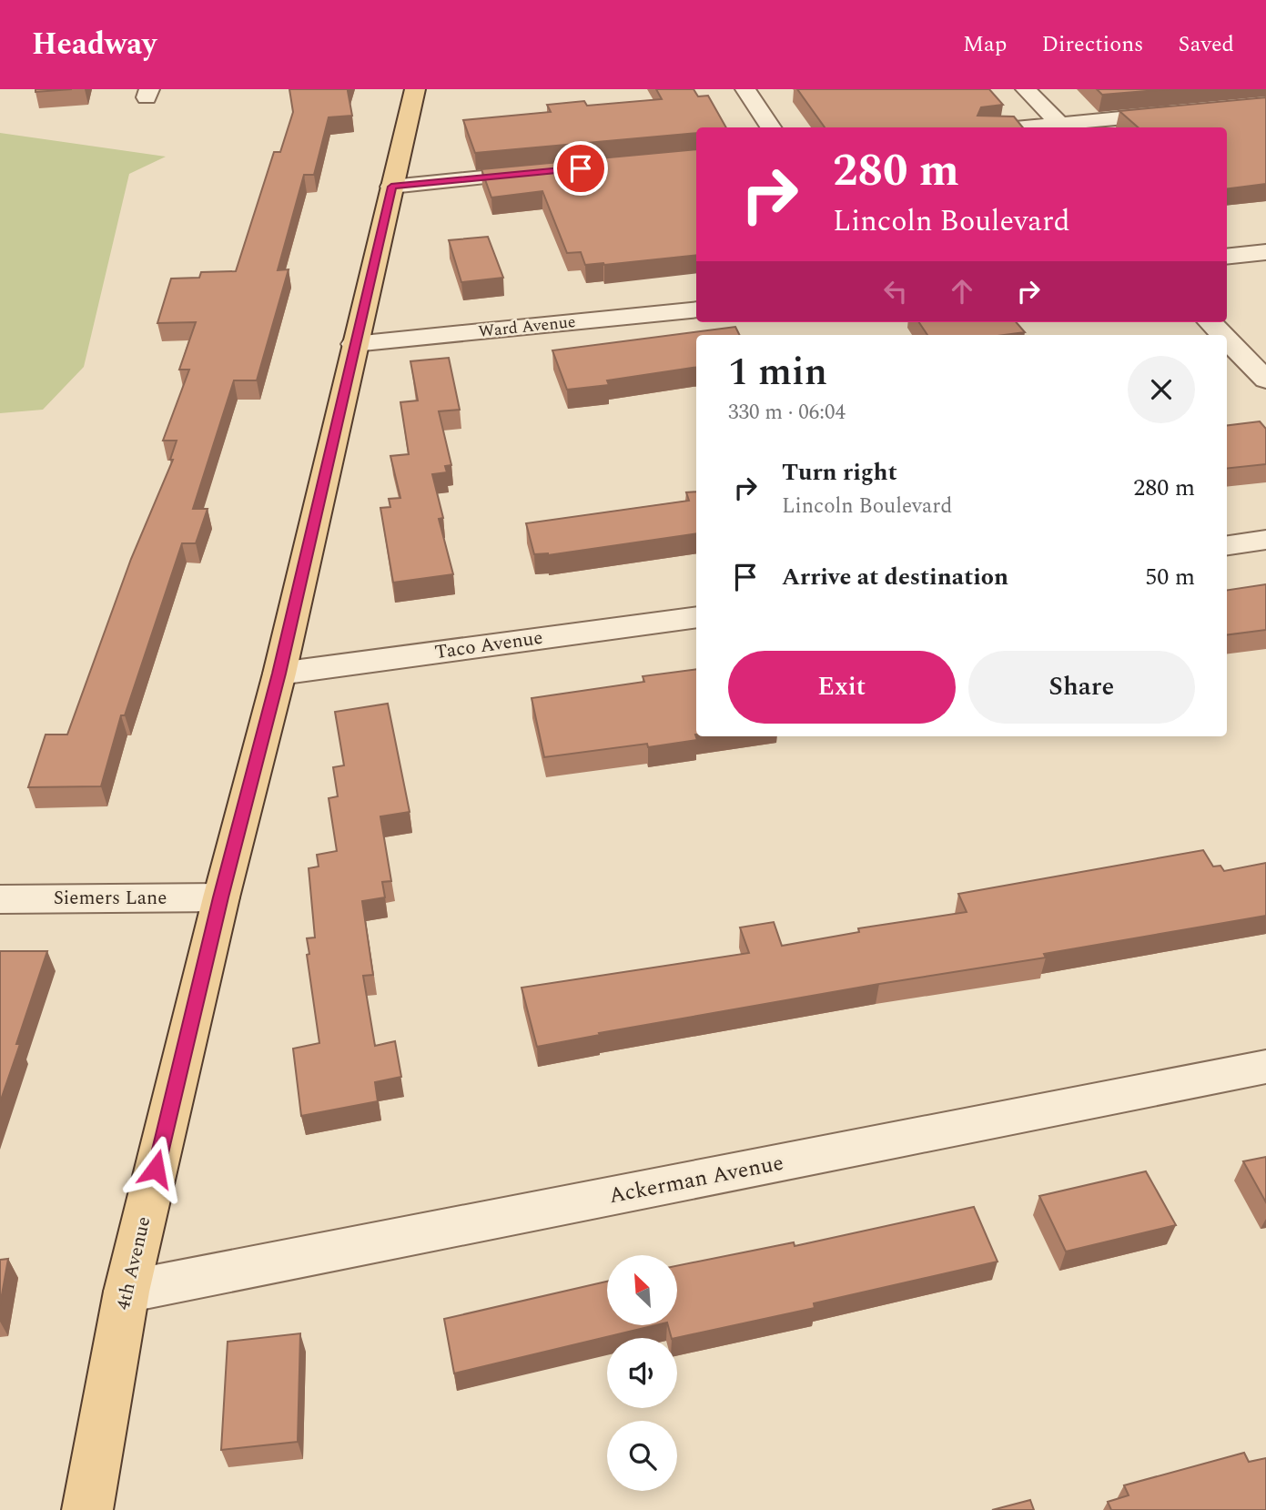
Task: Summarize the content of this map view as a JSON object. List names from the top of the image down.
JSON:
{
  "streets": {
    "main road": ["4th Avenue"],
    "street": [
      "Ward Avenue",
      "Taco Avenue",
      "Siemers Lane",
      "Ackerman Avenue"
    ]
  },
  "crossings": [
    ["Ward Avenue", "4th Avenue"],
    ["Taco Avenue", "4th Avenue"],
    ["Siemers Lane", "4th Avenue"],
    ["Ackerman Avenue", "4th Avenue"]
  ],
  "north": "top left",
  "page": {
    "header": "Headway",
    "nav": ["Map", "Directions", "Saved"],
    "turn": ["280 m", "Lincoln Boulevard"],
    "heading": ["1 min", "330 m · 06:04"],
    "list": [
      {
        "name": "Turn right",
        "note": "Lincoln Boulevard",
        "value": "280 m"
      },
      {
        "name": "Arrive at destination",
        "value": "50 m"
      }
    ],
    "buttons": ["Exit", "Share"]
  }
}
